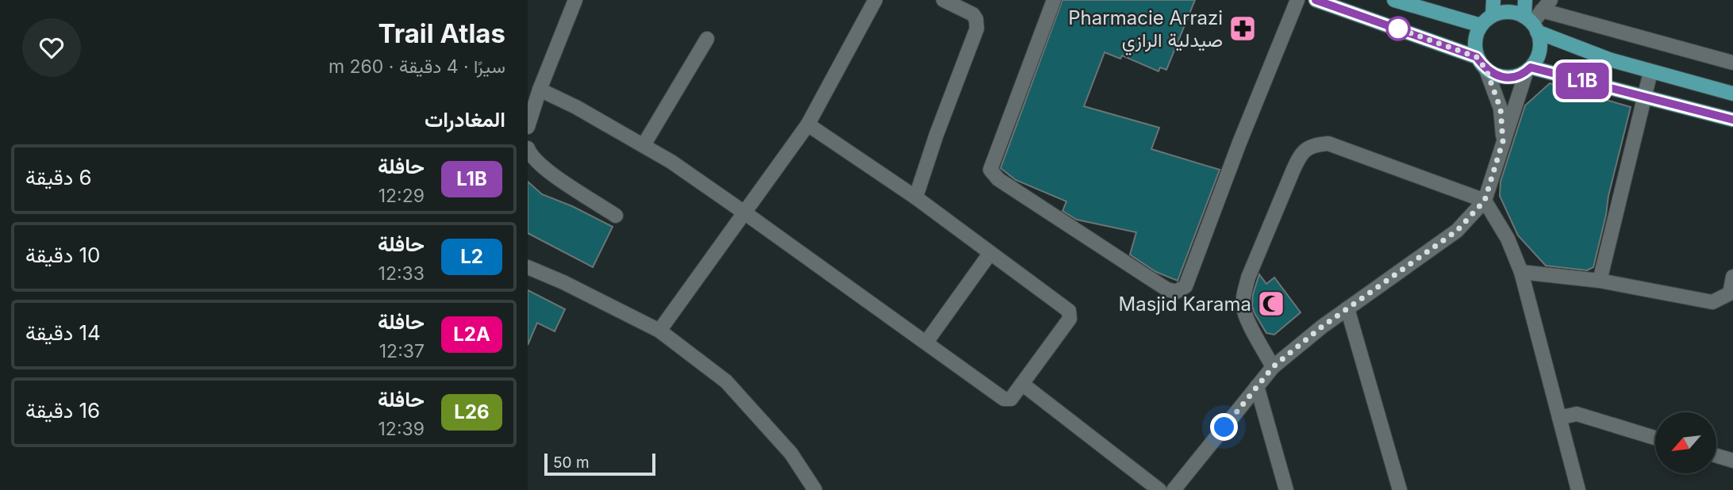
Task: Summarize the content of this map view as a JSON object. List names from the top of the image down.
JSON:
{
  "places": {
    "pharmacy": ["Pharmacie Arrazi صيدلية الرازي"],
    "mosque": ["Masjid Karama"]
  },
  "lines": ["bus line L1B"],
  "scale_bar": "50 m",
  "north": "bottom left",
  "page": {
    "on_map": "L1B",
    "heading": [
      ["Trail Atlas", "سيرًا · 4 دقيقة · 260 m"],
      "المغادرات"
    ],
    "list": [
      {
        "mark": "L1B",
        "name": "حافلة",
        "note": "12:29",
        "value": "6 دقيقة"
      },
      {
        "mark": "L2",
        "name": "حافلة",
        "note": "12:33",
        "value": "10 دقيقة"
      },
      {
        "mark": "L2A",
        "name": "حافلة",
        "note": "12:37",
        "value": "14 دقيقة"
      },
      {
        "mark": "L26",
        "name": "حافلة",
        "note": "12:39",
        "value": "16 دقيقة"
      }
    ],
    "scale": "50 m"
  }
}
